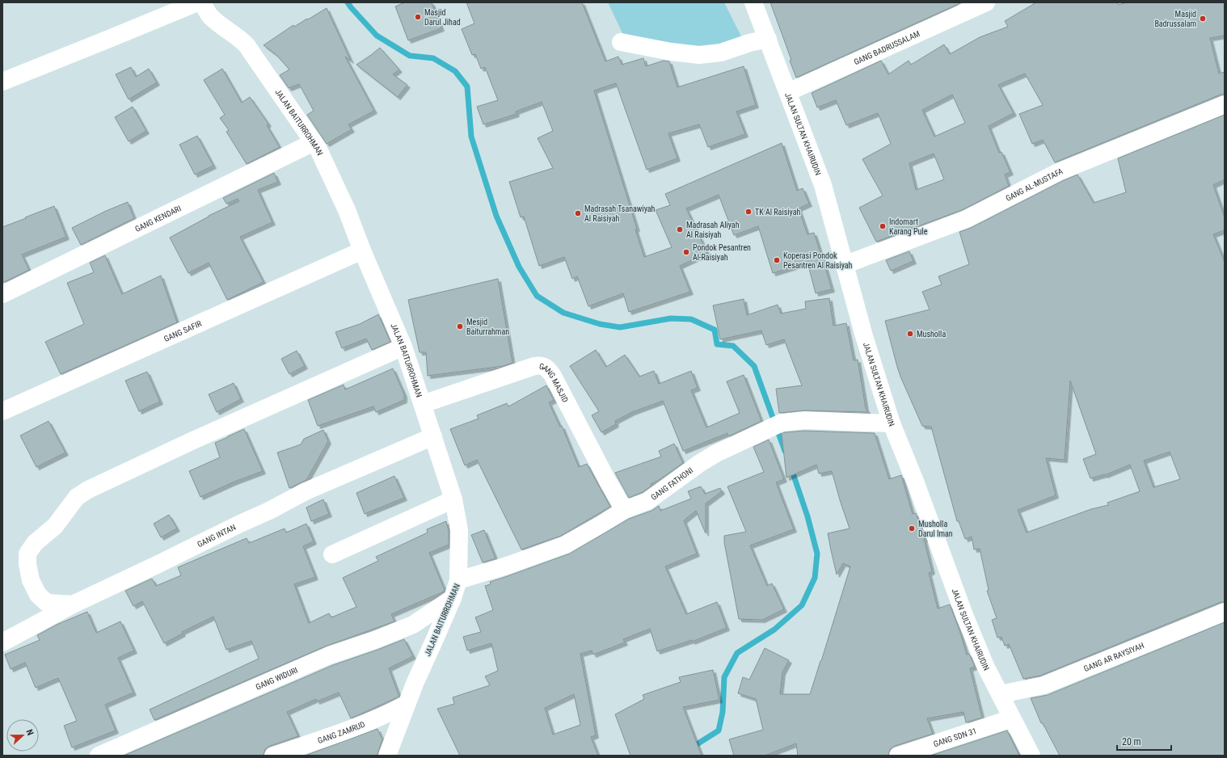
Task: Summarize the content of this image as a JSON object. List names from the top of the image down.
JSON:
{
  "streets": {
    "street": [
      "GANG BADRUSSALAM",
      "JALAN BAITURROHMAN",
      "JALAN SULTAN KHAIRUDIN",
      "GANG AL-MUSTAFA",
      "GANG KENDARI",
      "GANG SAFIR",
      "GANG MASJID",
      "GANG FATHONI",
      "GANG INTAN",
      "GANG AR RAYSIYAH",
      "GANG WIDURI",
      "GANG ZAMRUD",
      "GANG SDN 31"
    ]
  },
  "crossings": [
    ["GANG BADRUSSALAM", "JALAN SULTAN KHAIRUDIN"],
    ["JALAN BAITURROHMAN", "GANG KENDARI"],
    ["JALAN BAITURROHMAN", "GANG SAFIR"],
    ["JALAN BAITURROHMAN", "GANG MASJID"],
    ["JALAN BAITURROHMAN", "GANG FATHONI"],
    ["JALAN BAITURROHMAN", "GANG INTAN"],
    ["JALAN BAITURROHMAN", "GANG WIDURI"],
    ["JALAN BAITURROHMAN", "GANG ZAMRUD"],
    ["JALAN SULTAN KHAIRUDIN", "GANG AL-MUSTAFA"],
    ["JALAN SULTAN KHAIRUDIN", "GANG FATHONI"],
    ["JALAN SULTAN KHAIRUDIN", "GANG AR RAYSIYAH"],
    ["JALAN SULTAN KHAIRUDIN", "GANG SDN 31"],
    ["GANG MASJID", "GANG FATHONI"]
  ],
  "places": [
    "Masjid Darul Jihad",
    "Masjid Badrussalam",
    "TK Al Raisiyah",
    "Madrasah Tsanawiyah Al Raisiyah",
    "Indomart Karang Pule",
    "Madrasah Aliyah Al Raisiyah",
    "Pondok Pesantren Al-Raisiyah",
    "Koperasi Pondok Pesantren Al Raisiyah",
    "Mesjid Baiturrahman",
    "Musholla",
    "Musholla Darul Iman"
  ],
  "scale_bar": "20 m",
  "north": "right"
}
